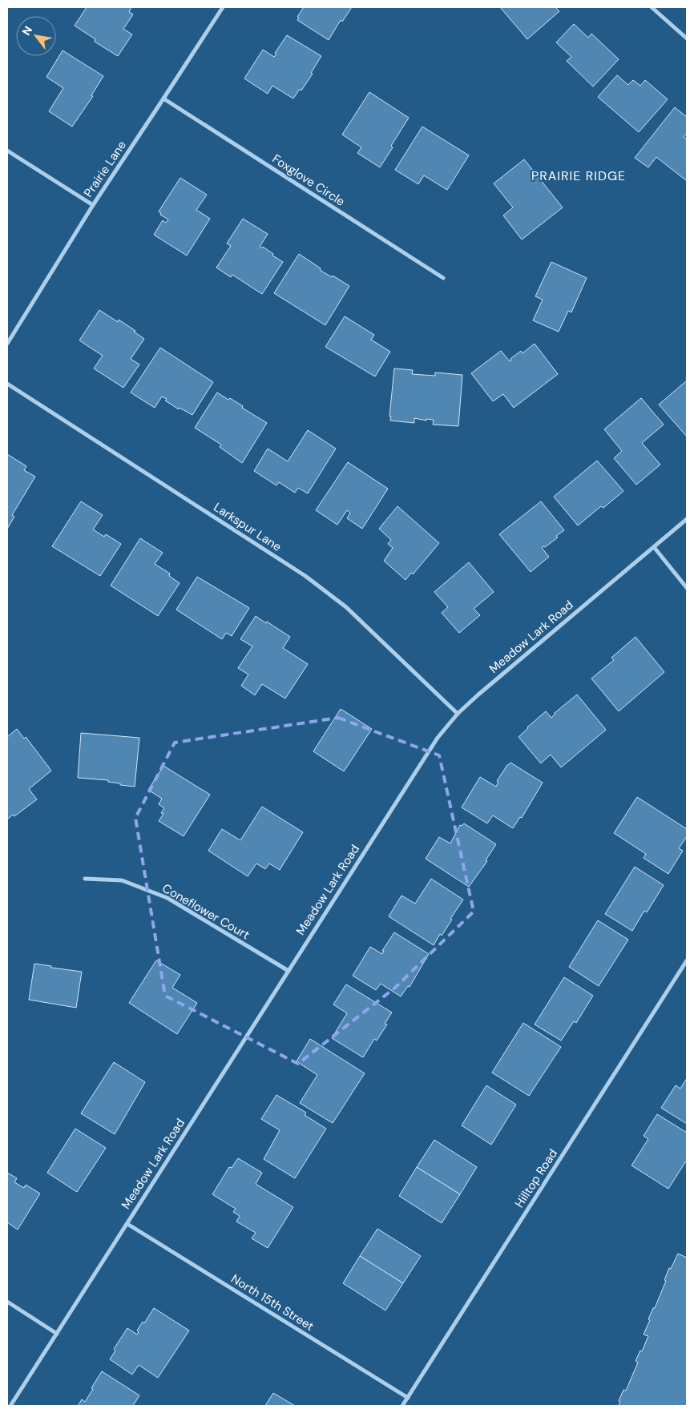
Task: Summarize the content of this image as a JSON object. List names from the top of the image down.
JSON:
{
  "streets": {
    "street": [
      "Prairie Lane",
      "Foxglove Circle",
      "Larkspur Lane",
      "Meadow Lark Road",
      "Coneflower Court",
      "Hilltop Road",
      "North 15th Street"
    ]
  },
  "crossings": [
    ["Prairie Lane", "Foxglove Circle"],
    ["Larkspur Lane", "Meadow Lark Road"],
    ["Meadow Lark Road", "Coneflower Court"],
    ["Meadow Lark Road", "North 15th Street"],
    ["Hilltop Road", "North 15th Street"]
  ],
  "districts": ["PRAIRIE RIDGE"],
  "north": "top left"
}
